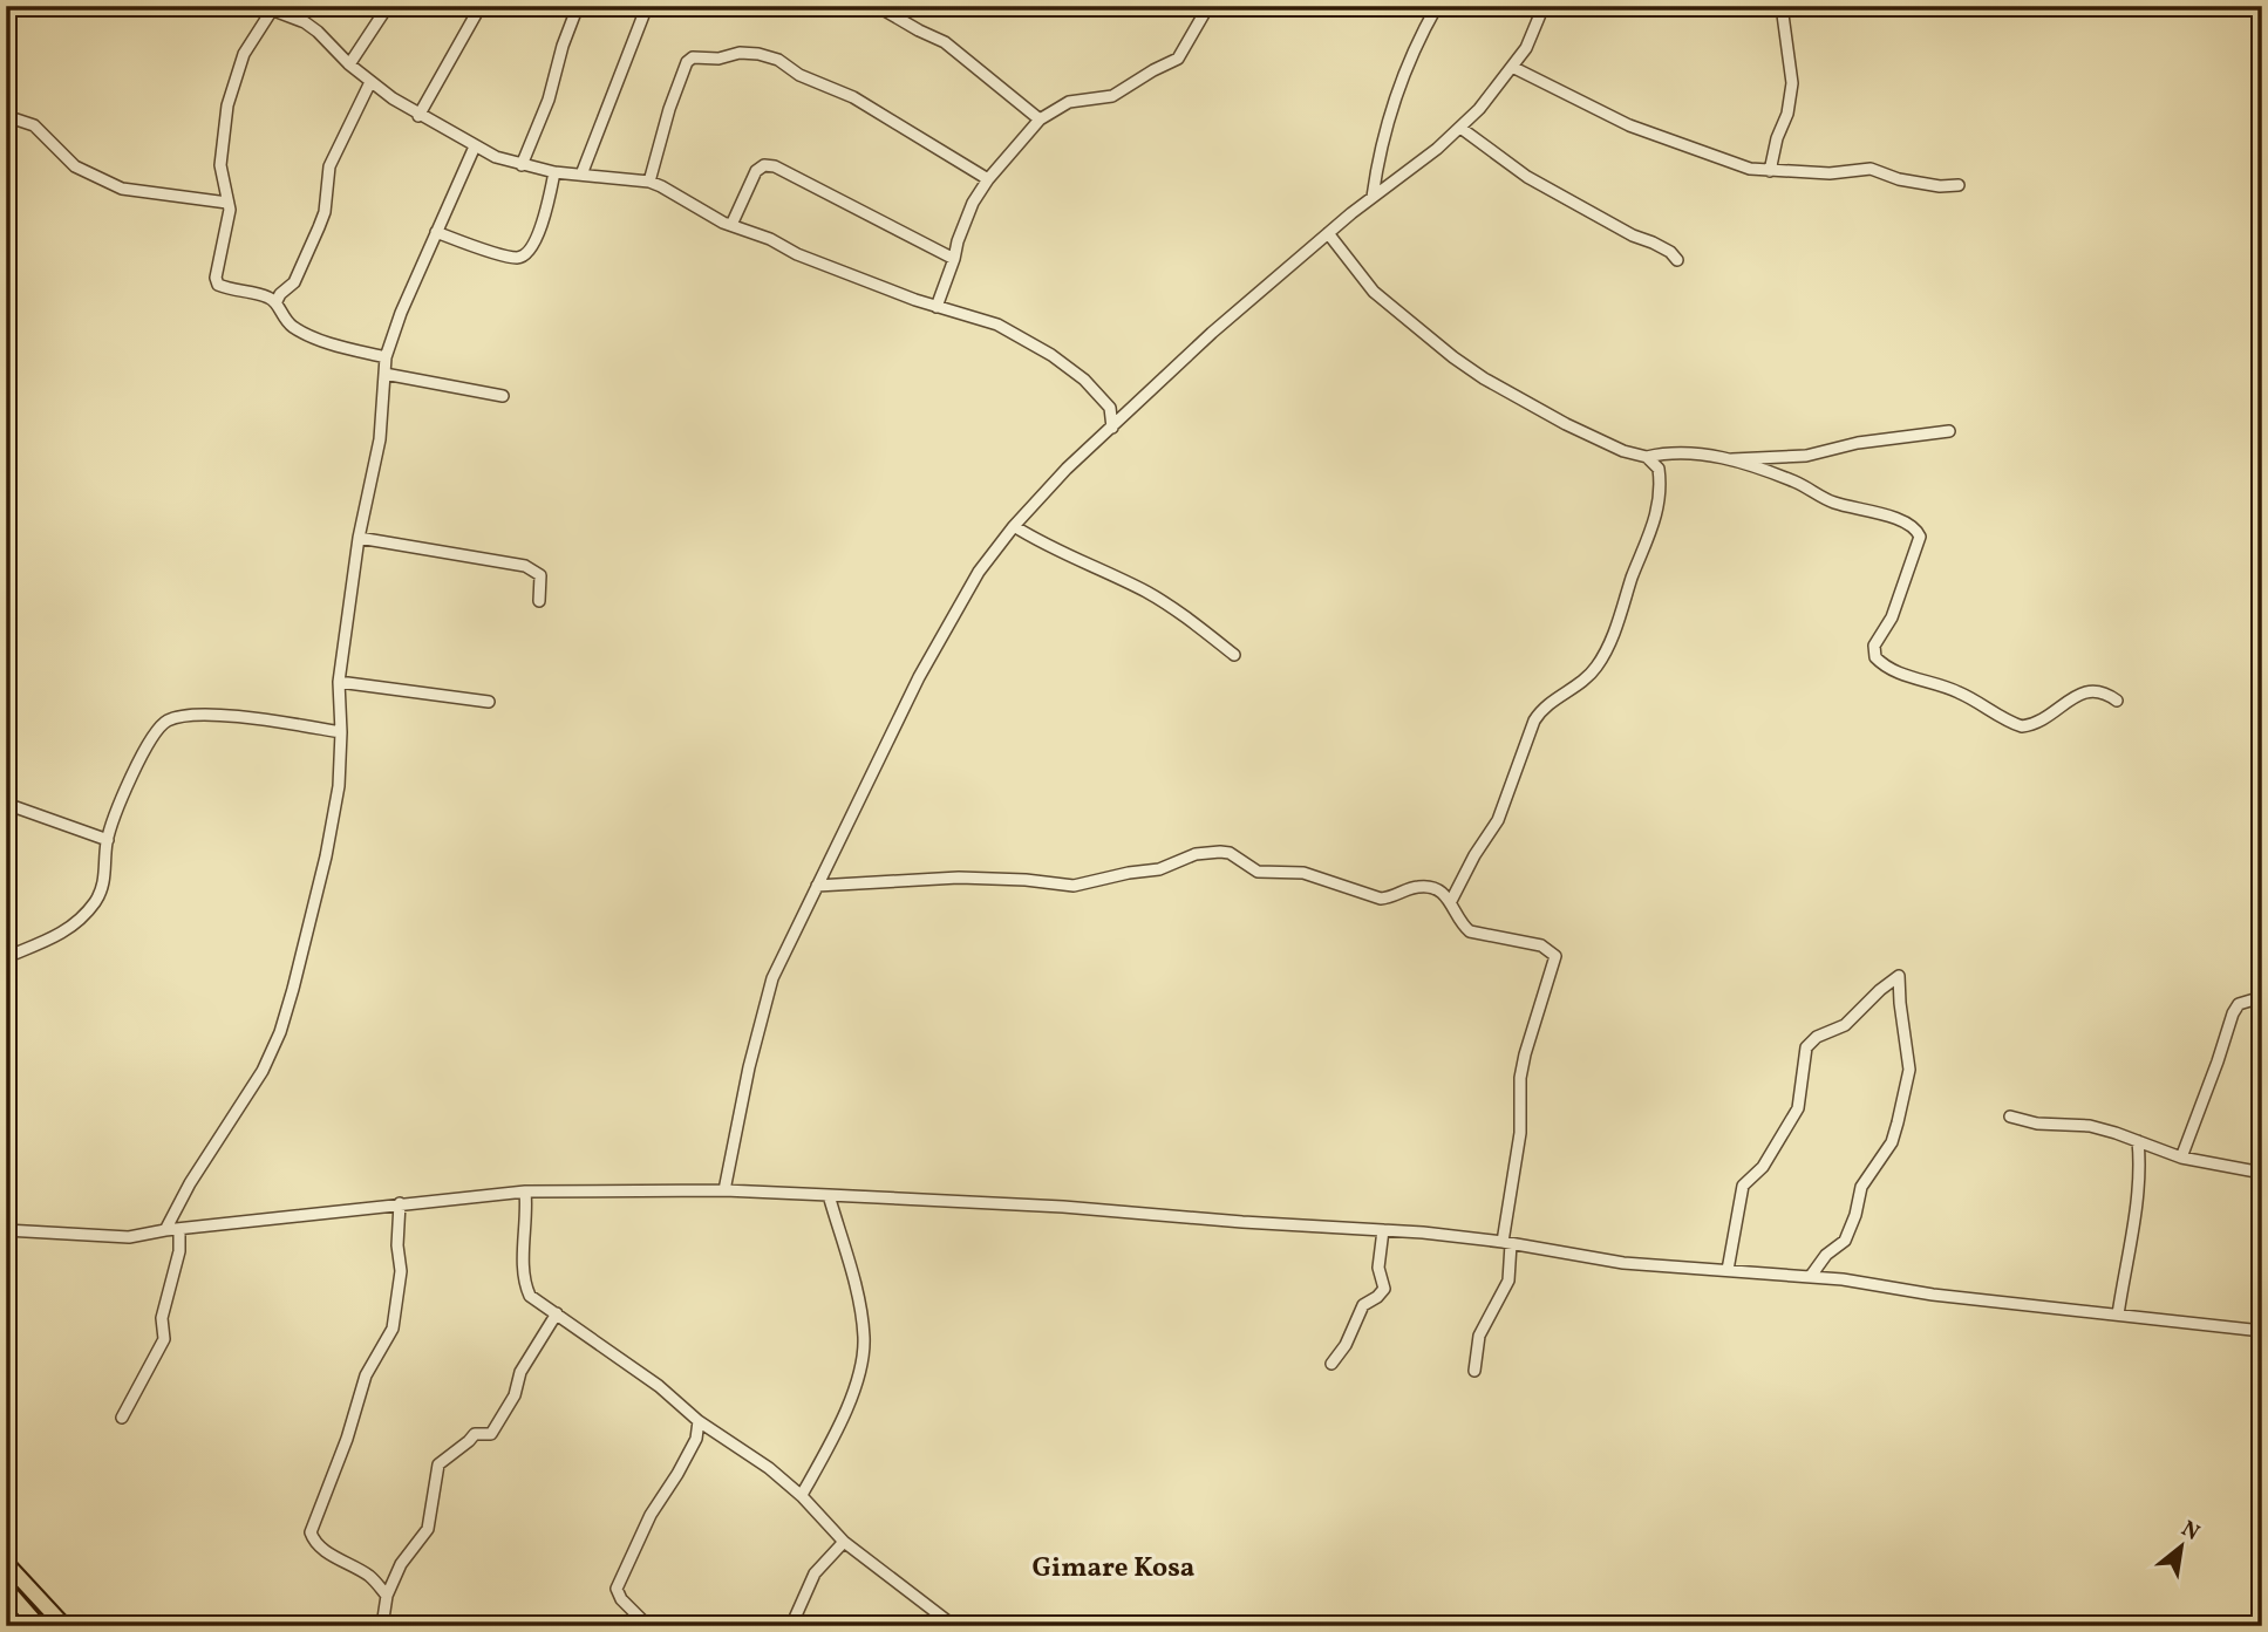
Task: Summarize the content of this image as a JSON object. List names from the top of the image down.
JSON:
{
  "districts": ["Gimare Kosa"],
  "north": "top right"
}
